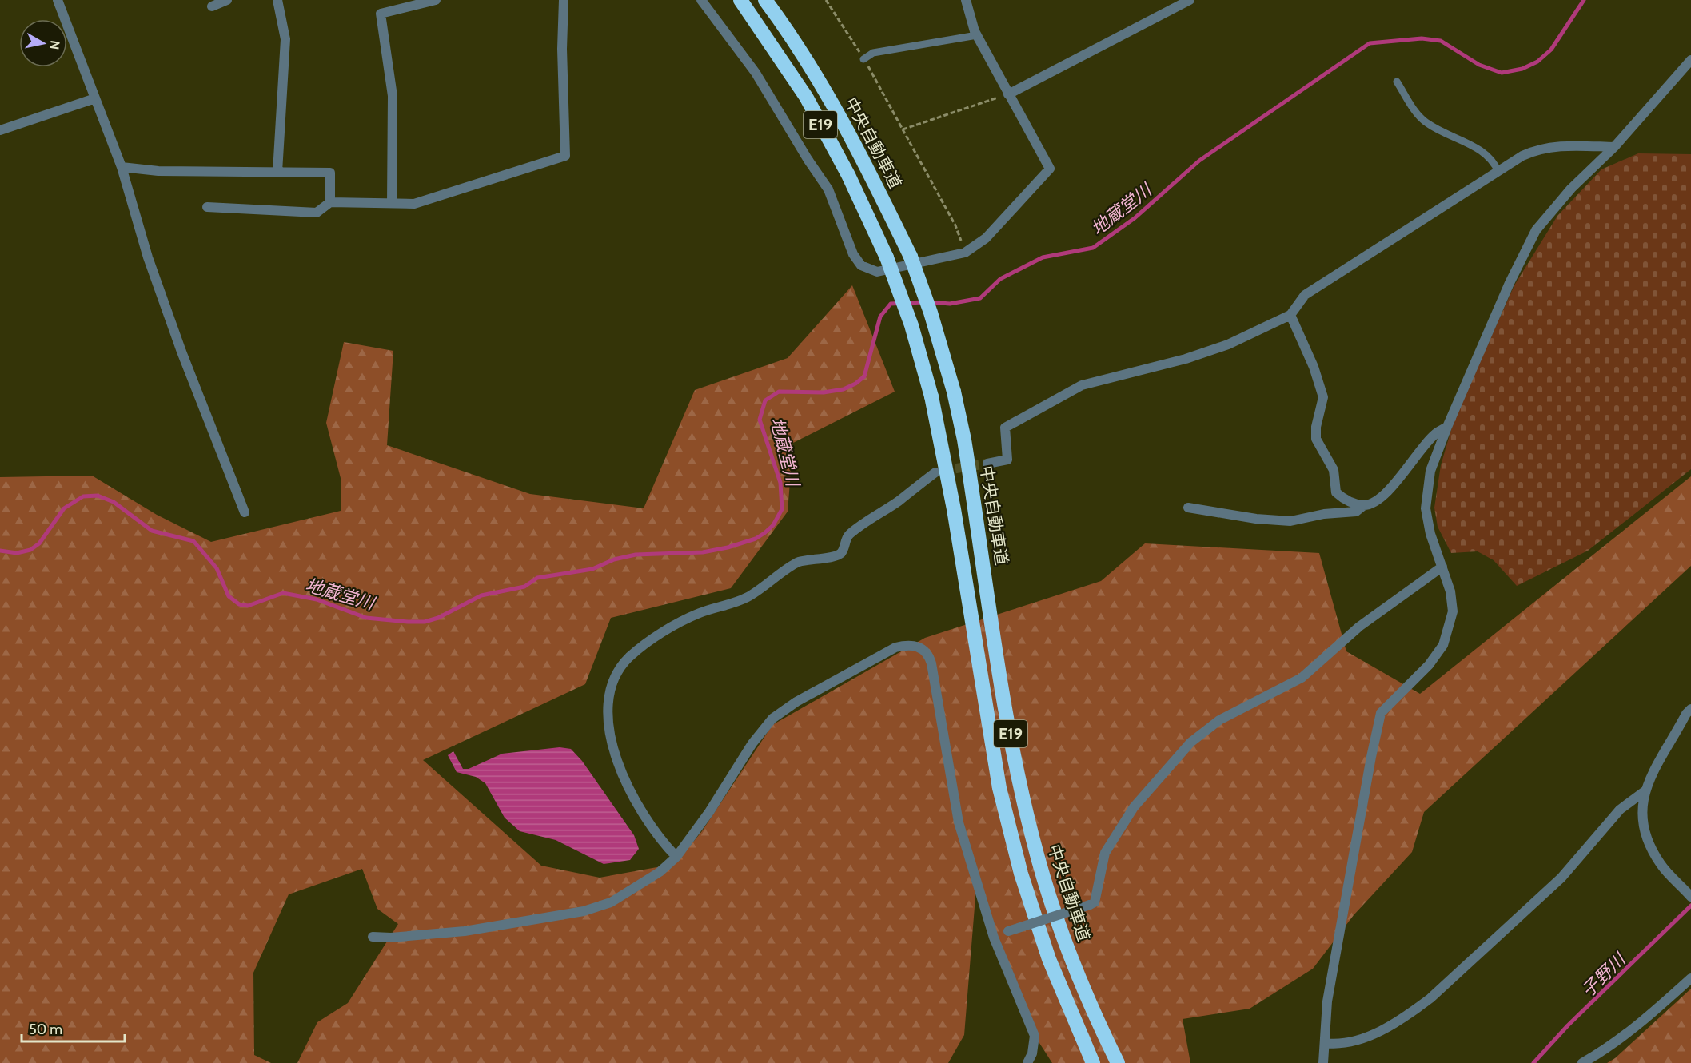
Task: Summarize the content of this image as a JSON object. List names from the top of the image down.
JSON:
{
  "streets": {
    "highway": ["E19", "中央自動車道"]
  },
  "water": ["地蔵堂川", "子野川"],
  "scale_bar": "50 m",
  "north": "right"
}
